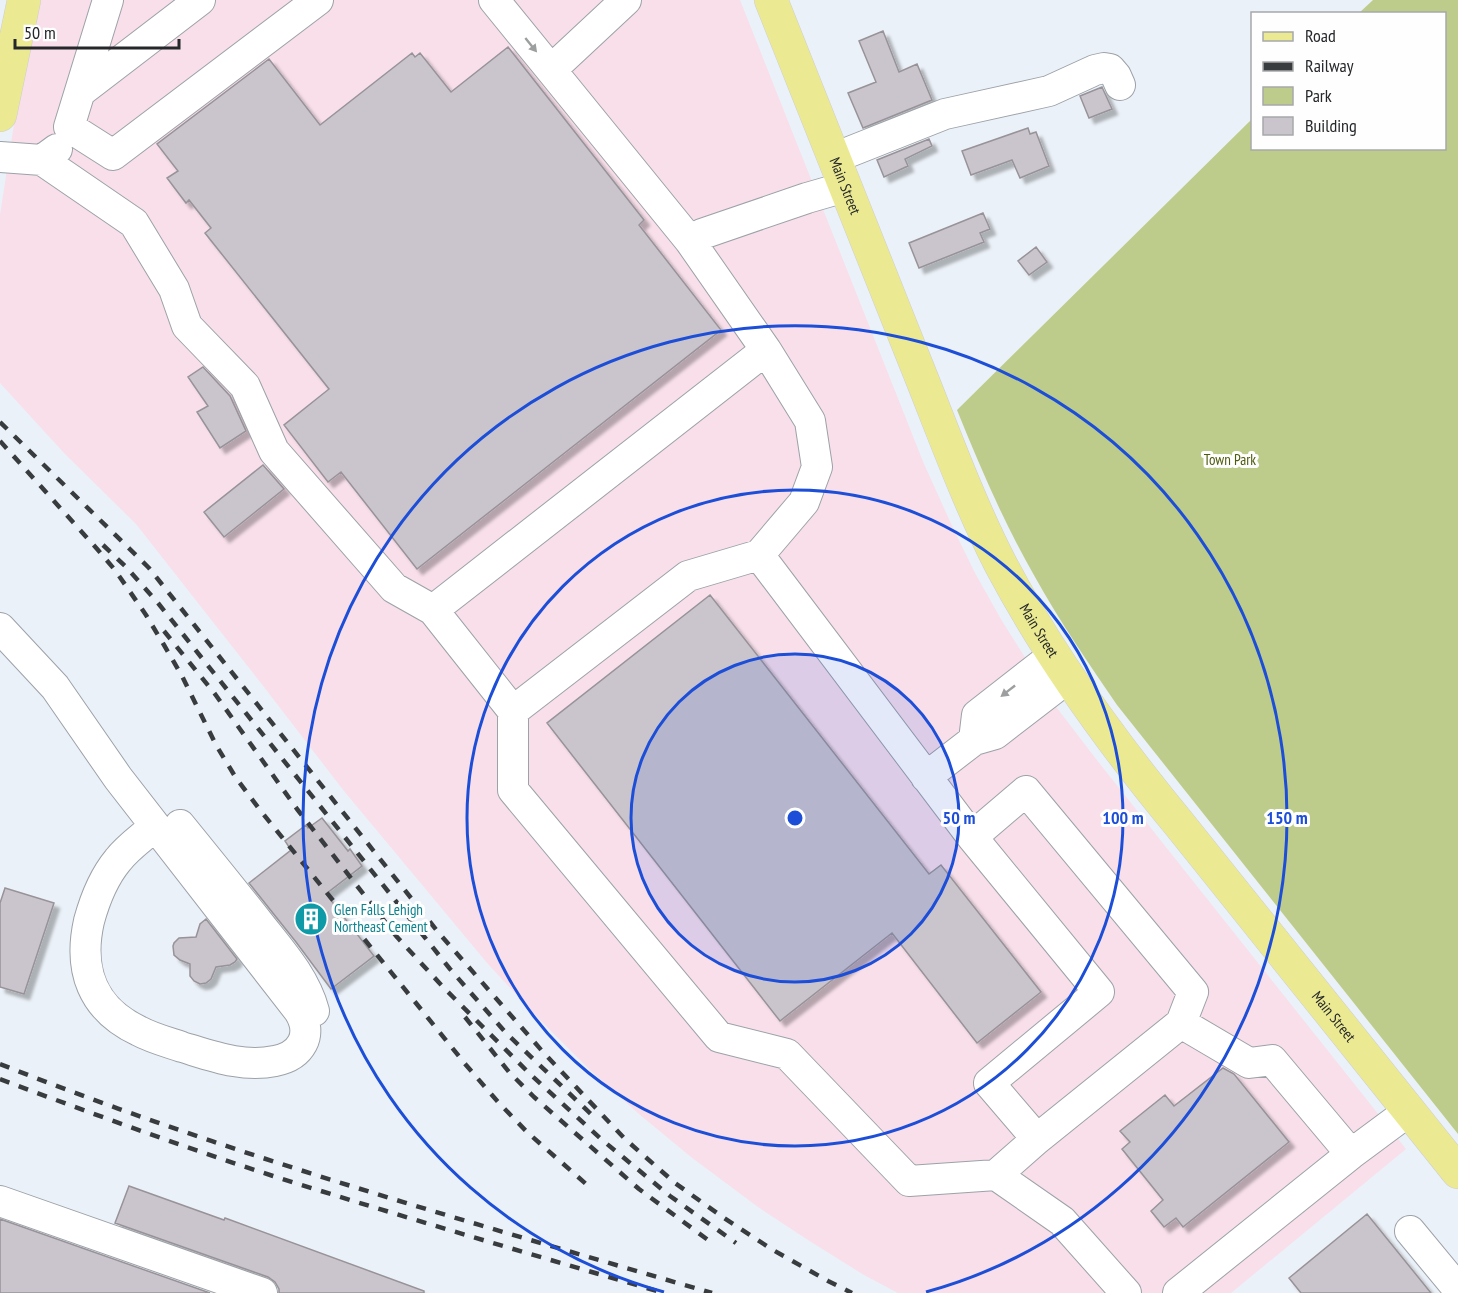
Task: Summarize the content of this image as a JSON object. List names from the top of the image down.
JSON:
{
  "streets": {
    "main road": ["Main Street"]
  },
  "parks": ["Town Park"],
  "places": {
    "building": ["Glen Falls Lehigh Northeast Cement"]
  },
  "legend": [
    "Road",
    "Railway",
    "Park",
    "Building"
  ],
  "scale_bar": "50 m",
  "rings": ["50 m", "100 m", "150 m"]
}
